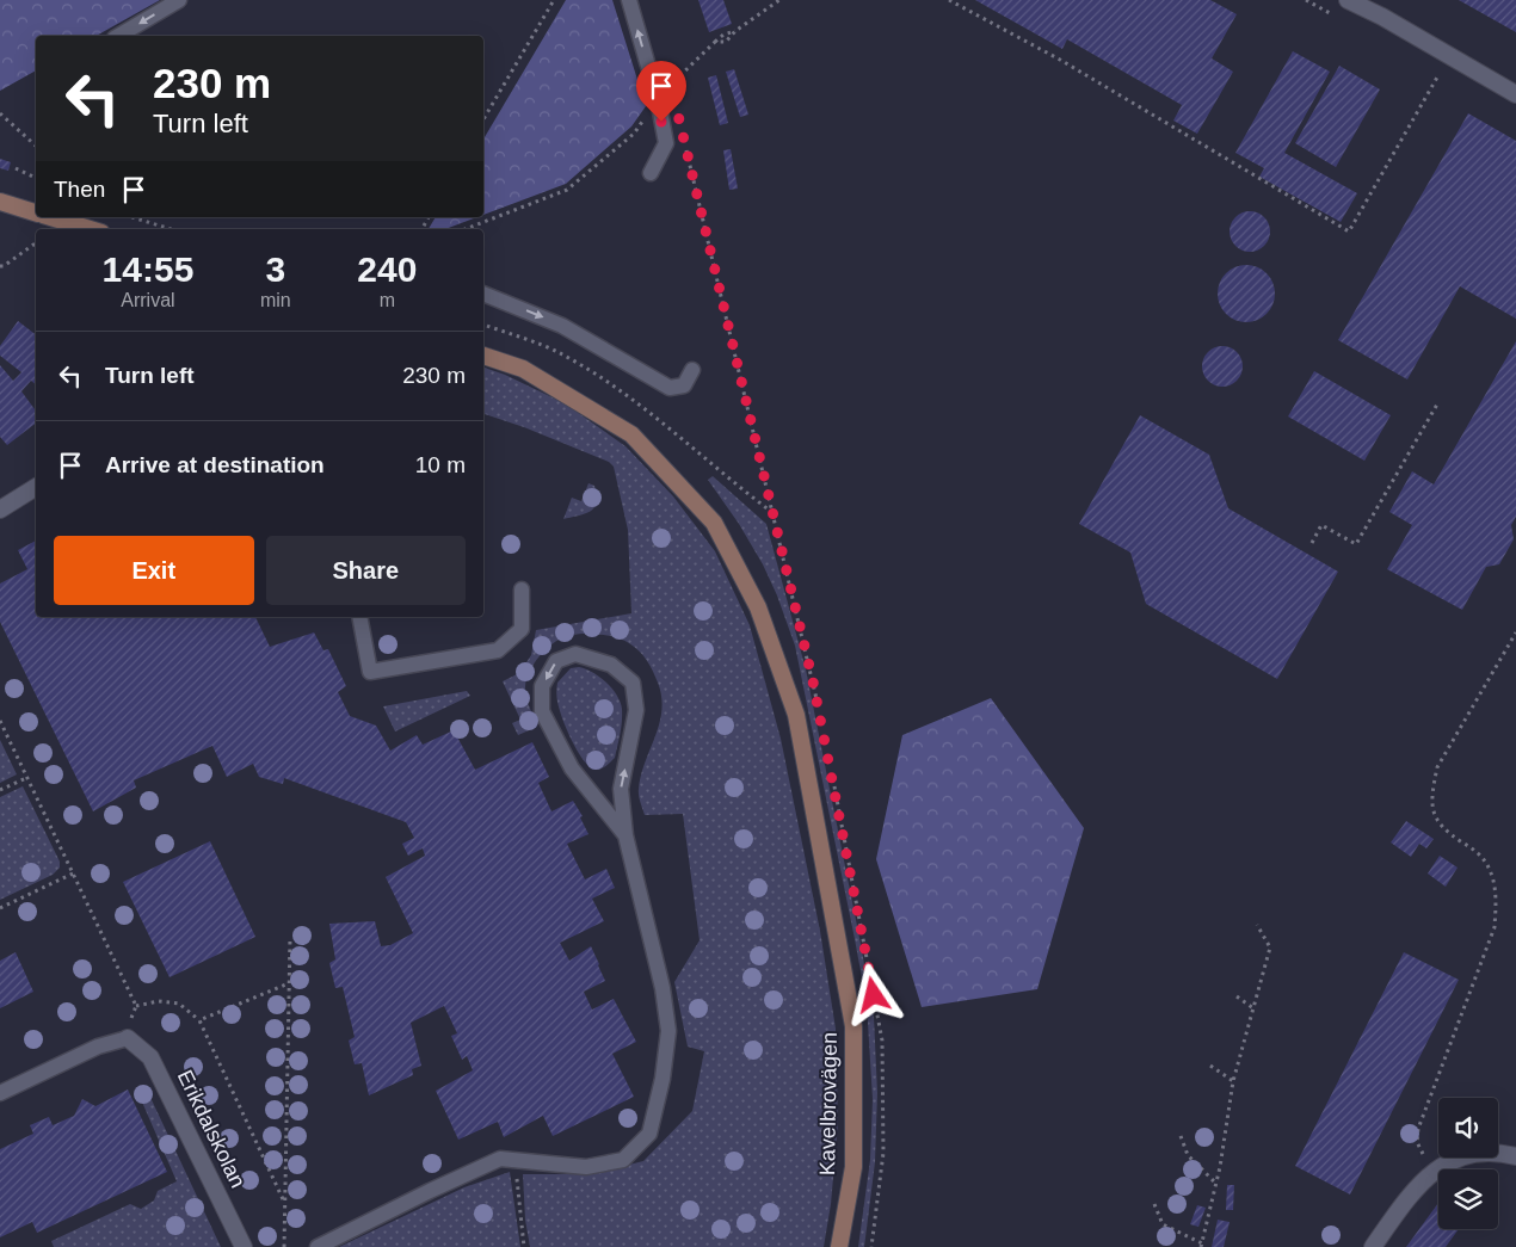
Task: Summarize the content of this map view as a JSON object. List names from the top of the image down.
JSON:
{
  "streets": {
    "main road": ["Kavelbrovägen"],
    "street": ["Erikdalskolan"]
  },
  "page": {
    "turn": ["230 m", "Turn left"],
    "then": "Then",
    "eta": [
      "14:55",
      "Arrival",
      "3",
      "min",
      "240",
      "m"
    ],
    "list": [
      {
        "name": "Turn left",
        "value": "230 m"
      },
      {
        "name": "Arrive at destination",
        "value": "10 m"
      }
    ],
    "buttons": ["Exit", "Share"]
  }
}
